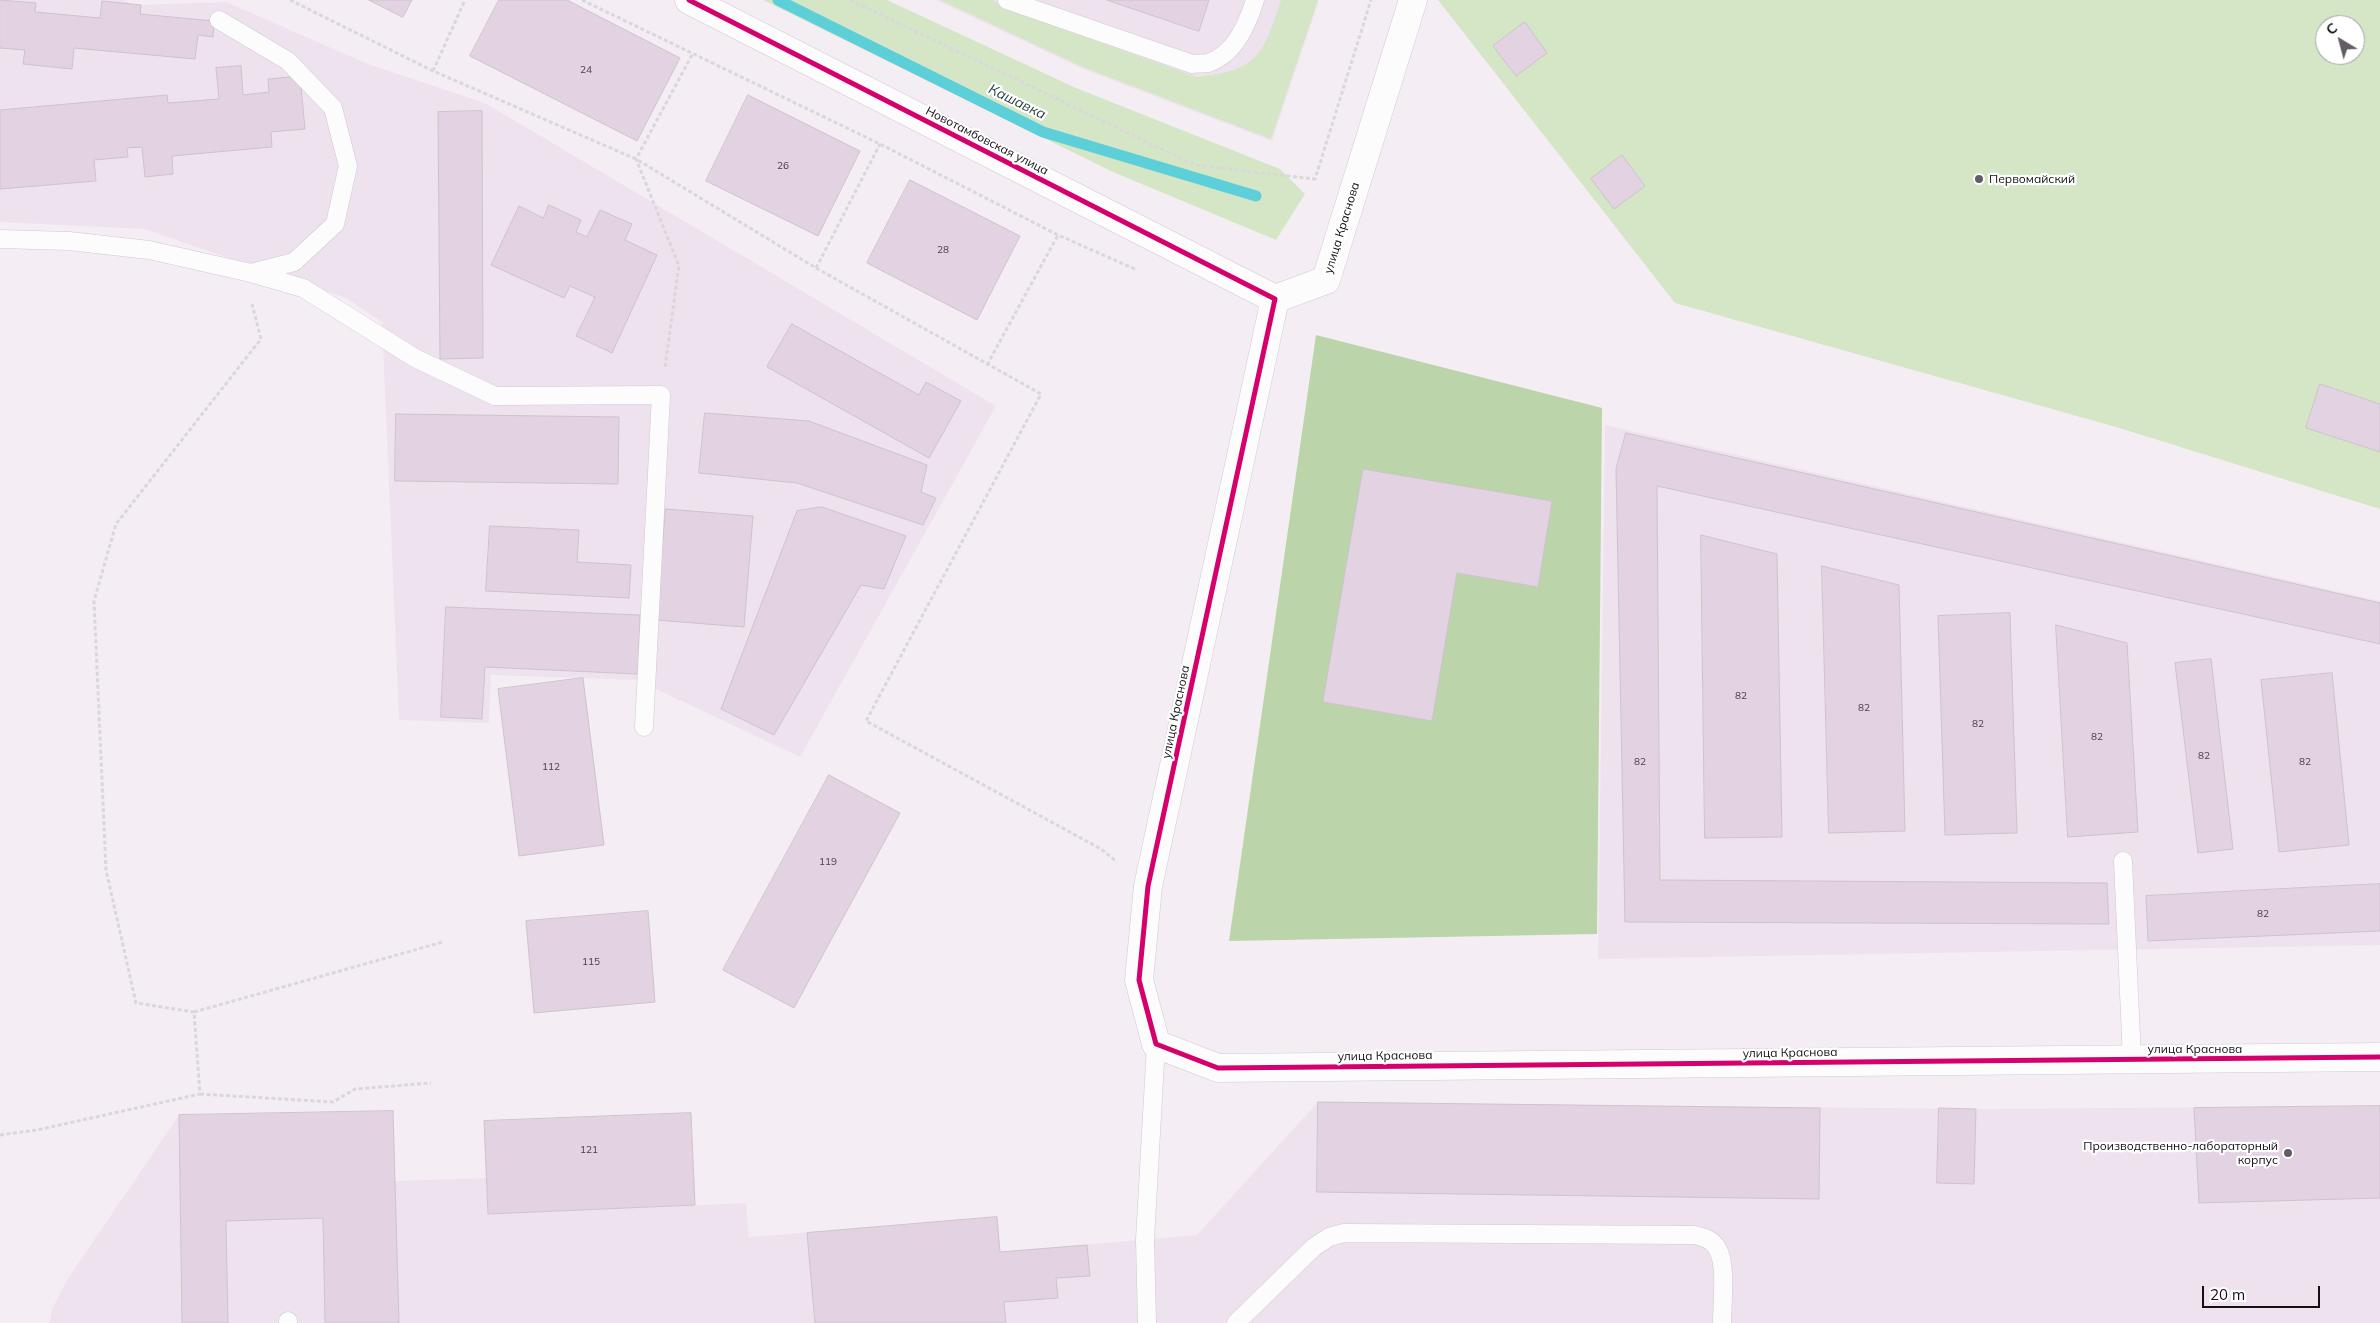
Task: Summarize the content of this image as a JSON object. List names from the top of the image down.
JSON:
{
  "streets": {
    "street": ["Новотамбовская улица", "улица Краснова"]
  },
  "crossings": [
    ["Новотамбовская улица", "улица Краснова"]
  ],
  "water": ["Кашавка"],
  "places": ["Первомайский", "Производственно-лабораторный корпус"],
  "house_numbers": [
    "24",
    "26",
    "28",
    "82",
    "82",
    "82",
    "82",
    "82",
    "82",
    "82",
    "112",
    "119",
    "82",
    "115",
    "121"
  ],
  "scale_bar": "20 m",
  "north": "top left"
}
